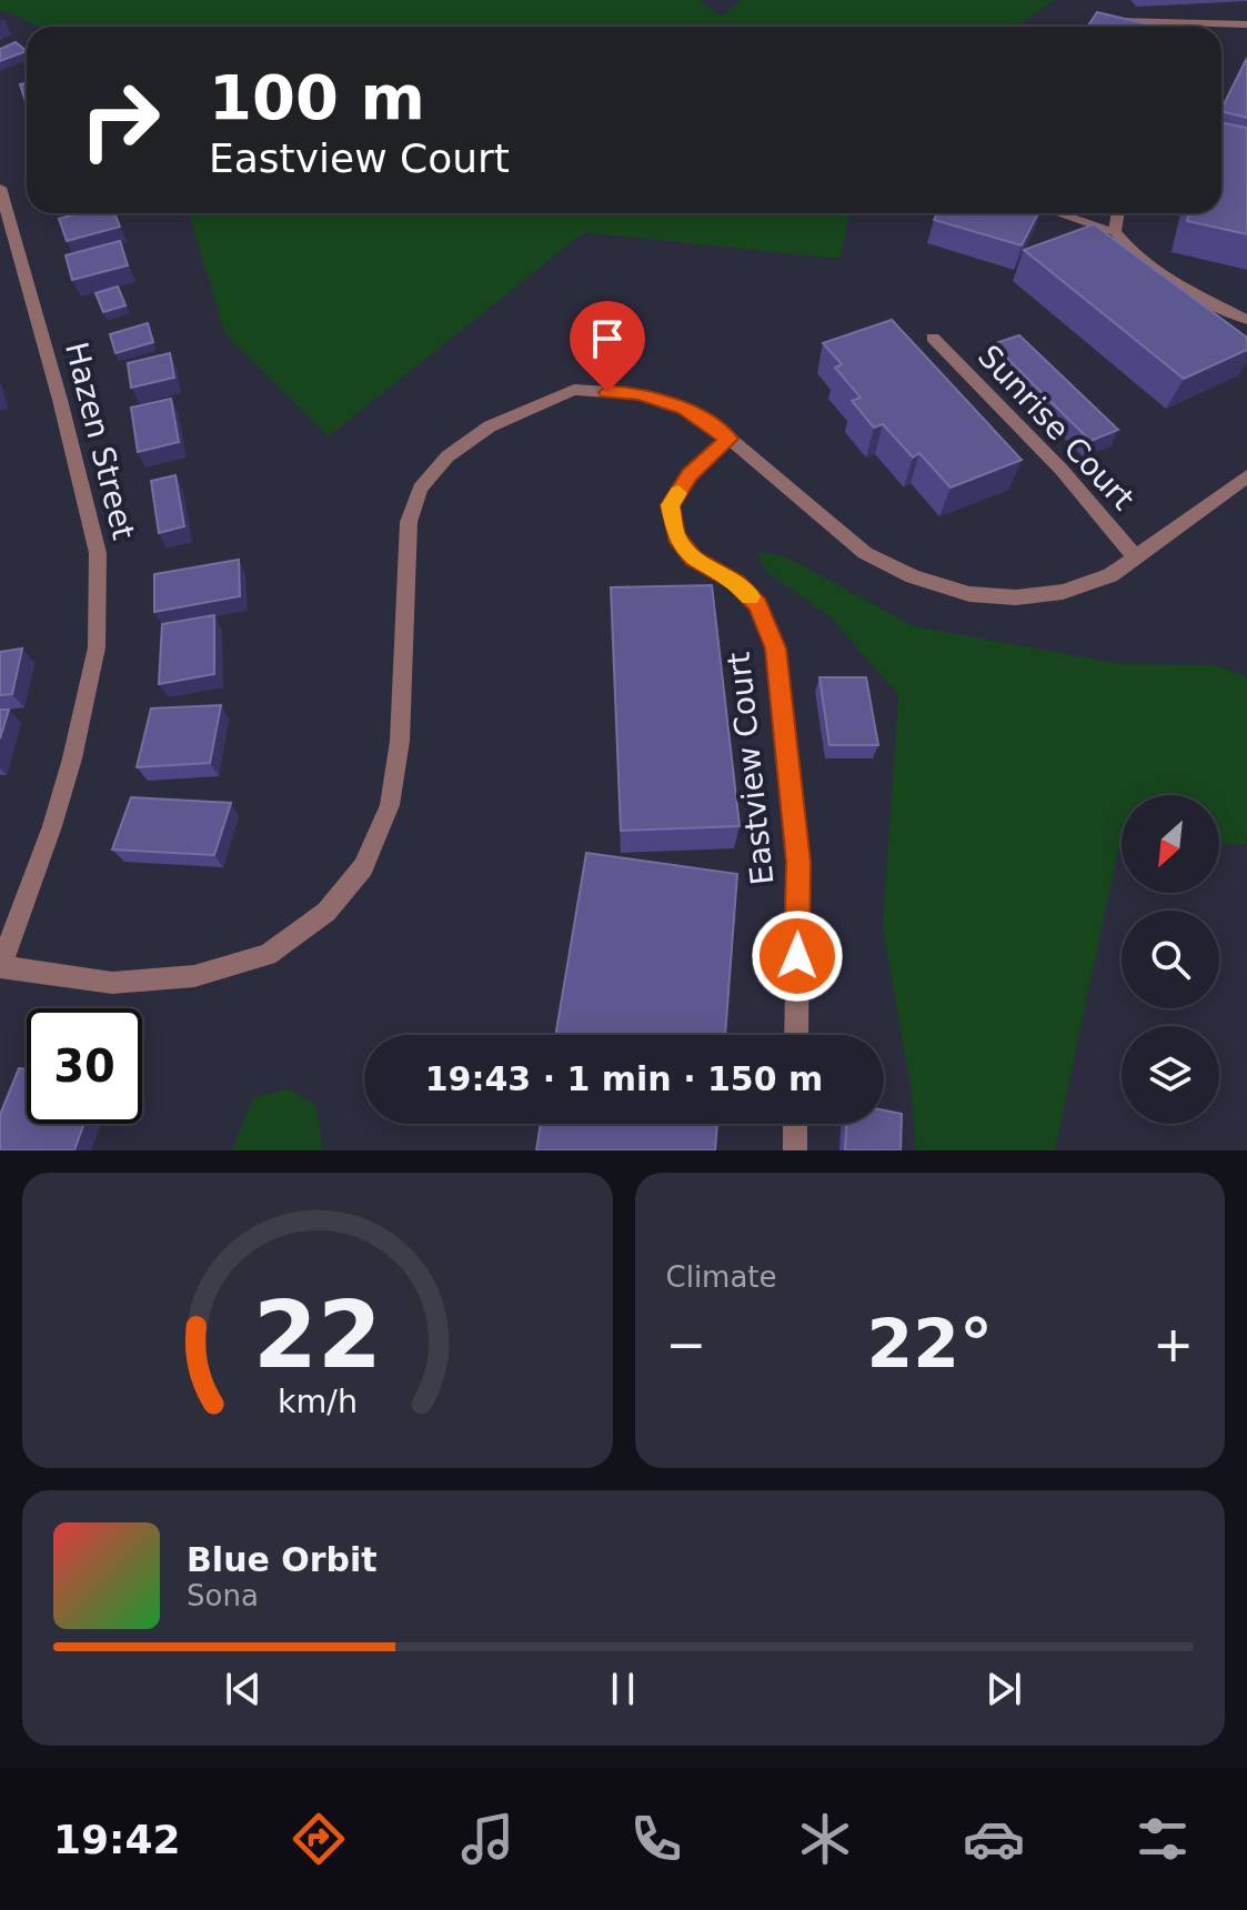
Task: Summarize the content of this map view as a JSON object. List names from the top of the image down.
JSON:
{
  "streets": {
    "street": ["Sunrise Court", "Hazen Street", "Eastview Court"]
  },
  "north": "bottom left",
  "page": {
    "turn": ["100 m", "Eastview Court"],
    "limit": "30",
    "trip": "19:43 · 1 min · 150 m",
    "tile": "Climate",
    "heat": ["−", "22°", "+"],
    "song": ["Blue Orbit", "Sona"],
    "tabs": "19:42",
    "gauge": ["22", "km/h"]
  }
}
